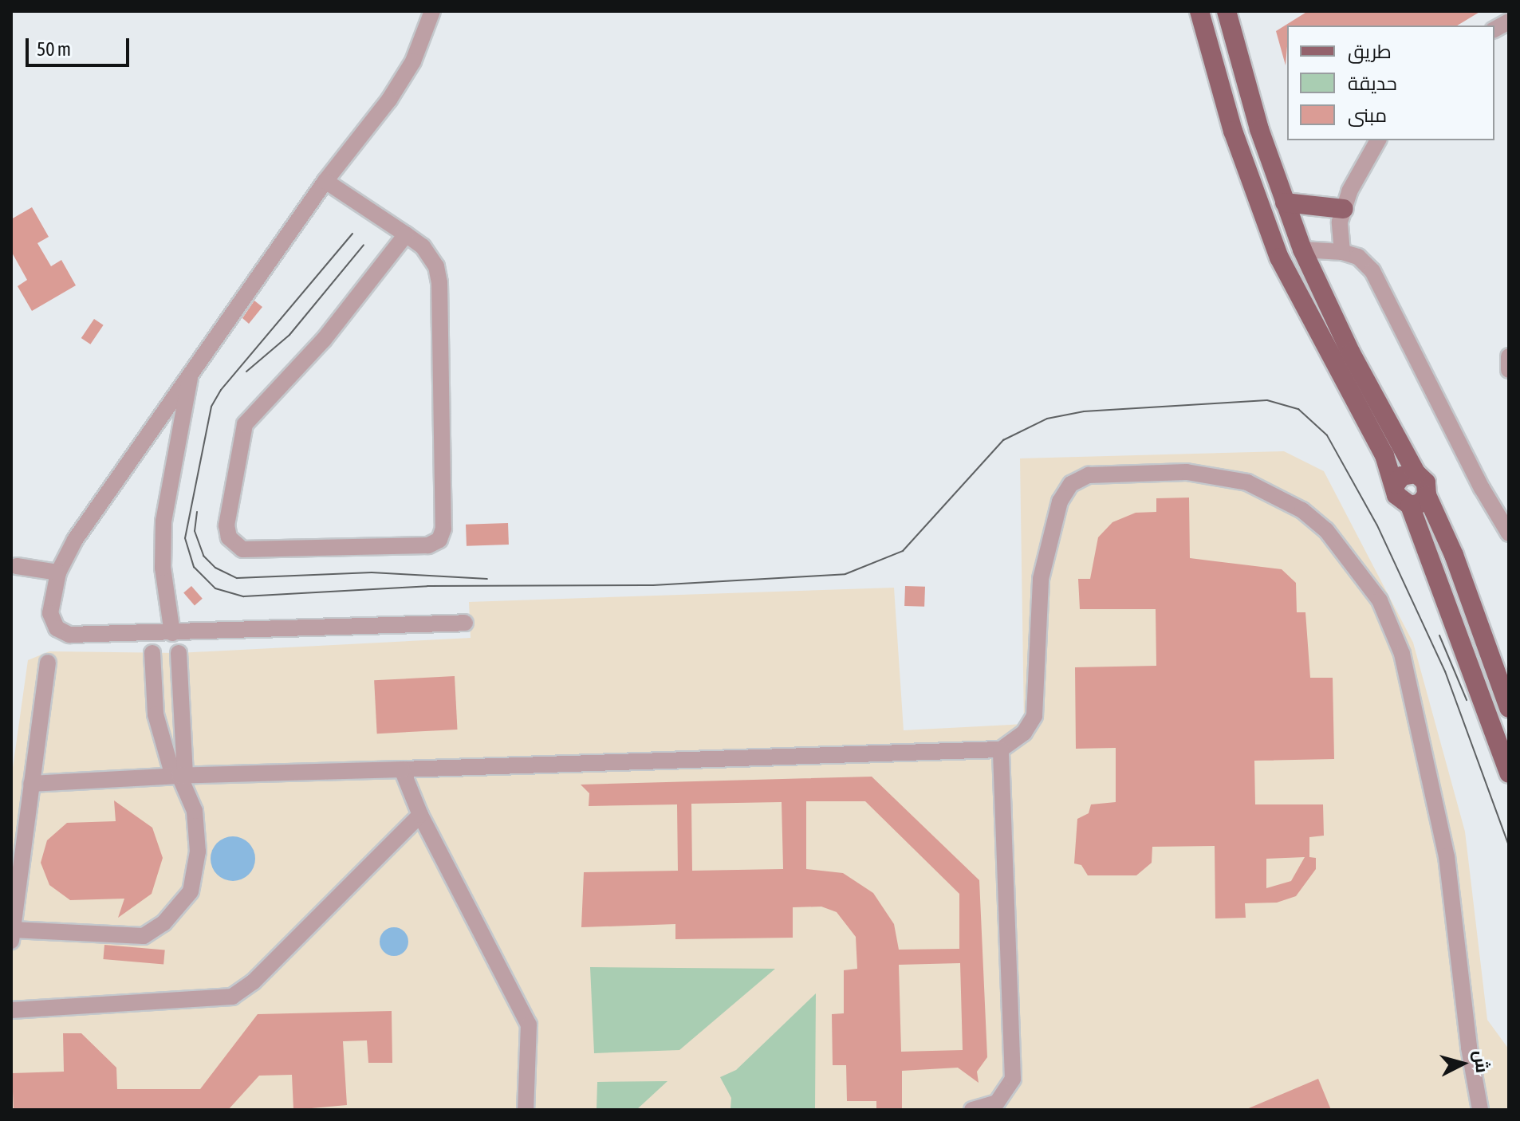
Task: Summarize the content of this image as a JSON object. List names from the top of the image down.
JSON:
{
  "legend": ["طريق", "حديقة", "مبنى"],
  "scale_bar": "50 m",
  "north": "right"
}
